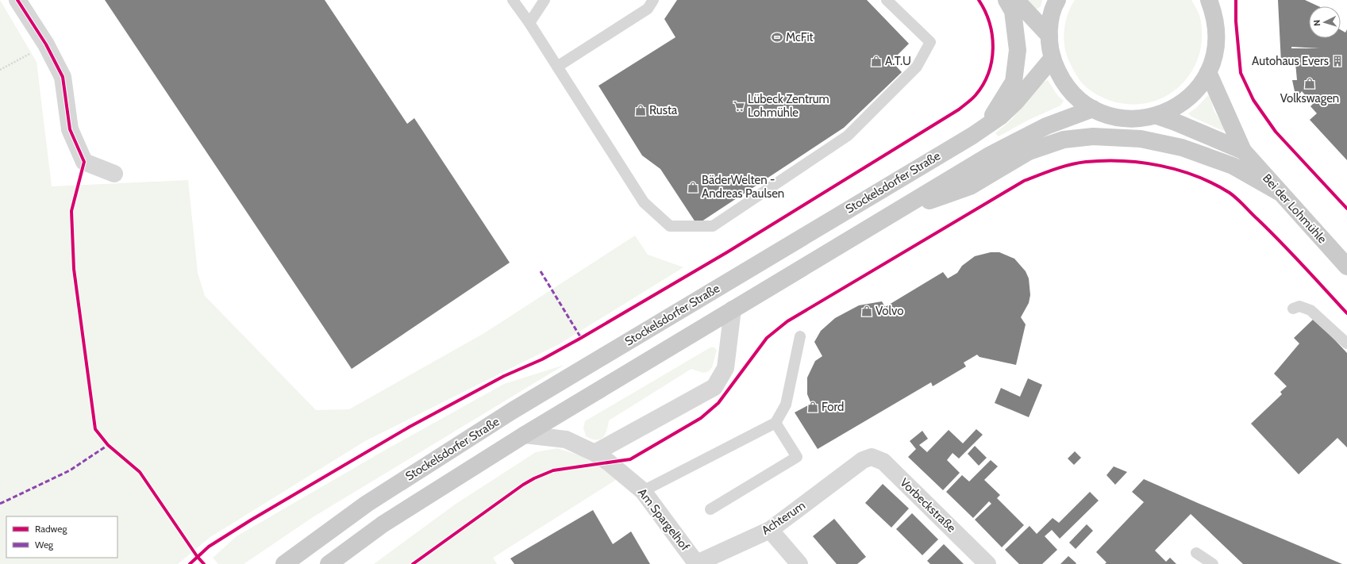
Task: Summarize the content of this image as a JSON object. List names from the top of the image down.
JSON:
{
  "streets": {
    "main road": ["Stockelsdorfer Straße", "Bei der Lohmühle"],
    "street": ["Vorbeckstraße", "Achterum", "Am Spargelhof"]
  },
  "crossings": [
    ["Vorbeckstraße", "Achterum"],
    ["Achterum", "Am Spargelhof"]
  ],
  "places": {
    "sports": ["McFit"],
    "shop": [
      "A.T.U",
      "Volkswagen",
      "Rusta",
      "BäderWelten - Andreas Paulsen",
      "Volvo",
      "Ford"
    ],
    "building": ["Autohaus Evers"],
    "supermarket": ["Lübeck Zentrum Lohmühle"]
  },
  "legend": ["Radweg", "Weg"],
  "north": "left"
}
